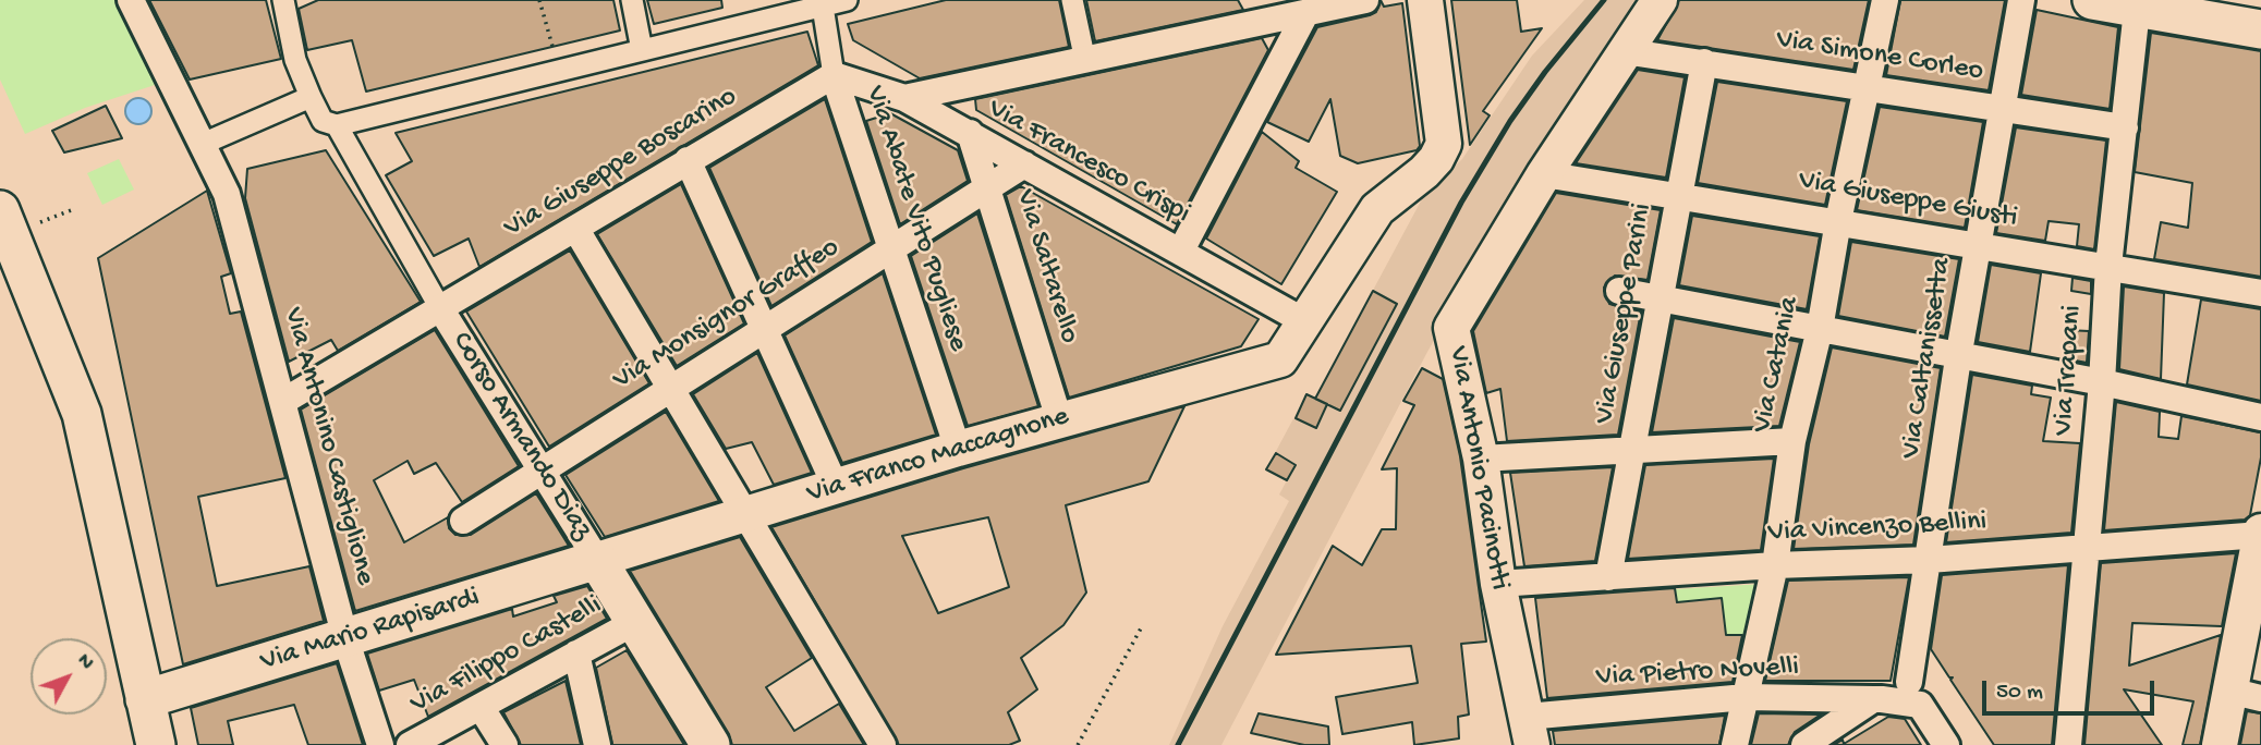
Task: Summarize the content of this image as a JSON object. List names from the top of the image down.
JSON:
{
  "streets": {
    "main road": ["Corso Armando Diaz", "Via Mario Rapisardi"],
    "street": [
      "Via Simone Corleo",
      "Via Francesco Crispi",
      "Via Giuseppe Boscarino",
      "Via Giuseppe Giusti",
      "Via Abate Vito Pugliese",
      "Via Saltarello",
      "Via Giuseppe Parini",
      "Via Monsignor Graffeo",
      "Via Caltanissetta",
      "Via Catania",
      "Via Trapani",
      "Via Antonino Castiglione",
      "Via Franco Maccagnone",
      "Via Antonio Pacinotti",
      "Via Vincenzo Bellini",
      "Via Filippo Castelli",
      "Via Pietro Novelli"
    ]
  },
  "crossings": [
    ["Via Simone Corleo", "Via Giuseppe Parini"],
    ["Via Simone Corleo", "Via Caltanissetta"],
    ["Via Simone Corleo", "Via Catania"],
    ["Via Simone Corleo", "Via Trapani"],
    ["Via Simone Corleo", "Via Antonio Pacinotti"],
    ["Via Francesco Crispi", "Via Giuseppe Boscarino"],
    ["Via Francesco Crispi", "Via Abate Vito Pugliese"],
    ["Via Francesco Crispi", "Via Saltarello"],
    ["Via Francesco Crispi", "Via Monsignor Graffeo"],
    ["Via Francesco Crispi", "Via Franco Maccagnone"],
    ["Via Giuseppe Boscarino", "Via Abate Vito Pugliese"],
    ["Via Giuseppe Boscarino", "Corso Armando Diaz"],
    ["Via Giuseppe Boscarino", "Via Antonino Castiglione"],
    ["Via Giuseppe Giusti", "Via Giuseppe Parini"],
    ["Via Giuseppe Giusti", "Via Caltanissetta"],
    ["Via Giuseppe Giusti", "Via Catania"],
    ["Via Giuseppe Giusti", "Via Trapani"],
    ["Via Giuseppe Giusti", "Via Antonio Pacinotti"],
    ["Via Abate Vito Pugliese", "Via Monsignor Graffeo"],
    ["Via Abate Vito Pugliese", "Via Franco Maccagnone"],
    ["Via Saltarello", "Via Monsignor Graffeo"],
    ["Via Saltarello", "Via Franco Maccagnone"],
    ["Via Giuseppe Parini", "Via Vincenzo Bellini"],
    ["Via Monsignor Graffeo", "Corso Armando Diaz"],
    ["Via Caltanissetta", "Via Vincenzo Bellini"],
    ["Via Catania", "Via Vincenzo Bellini"],
    ["Via Catania", "Via Pietro Novelli"],
    ["Via Trapani", "Via Vincenzo Bellini"],
    ["Corso Armando Diaz", "Via Franco Maccagnone"],
    ["Corso Armando Diaz", "Via Mario Rapisardi"],
    ["Corso Armando Diaz", "Via Filippo Castelli"],
    ["Via Antonino Castiglione", "Via Mario Rapisardi"],
    ["Via Franco Maccagnone", "Via Mario Rapisardi"],
    ["Via Antonio Pacinotti", "Via Vincenzo Bellini"],
    ["Via Antonio Pacinotti", "Via Pietro Novelli"]
  ],
  "scale_bar": "50 m",
  "north": "top right"
}
